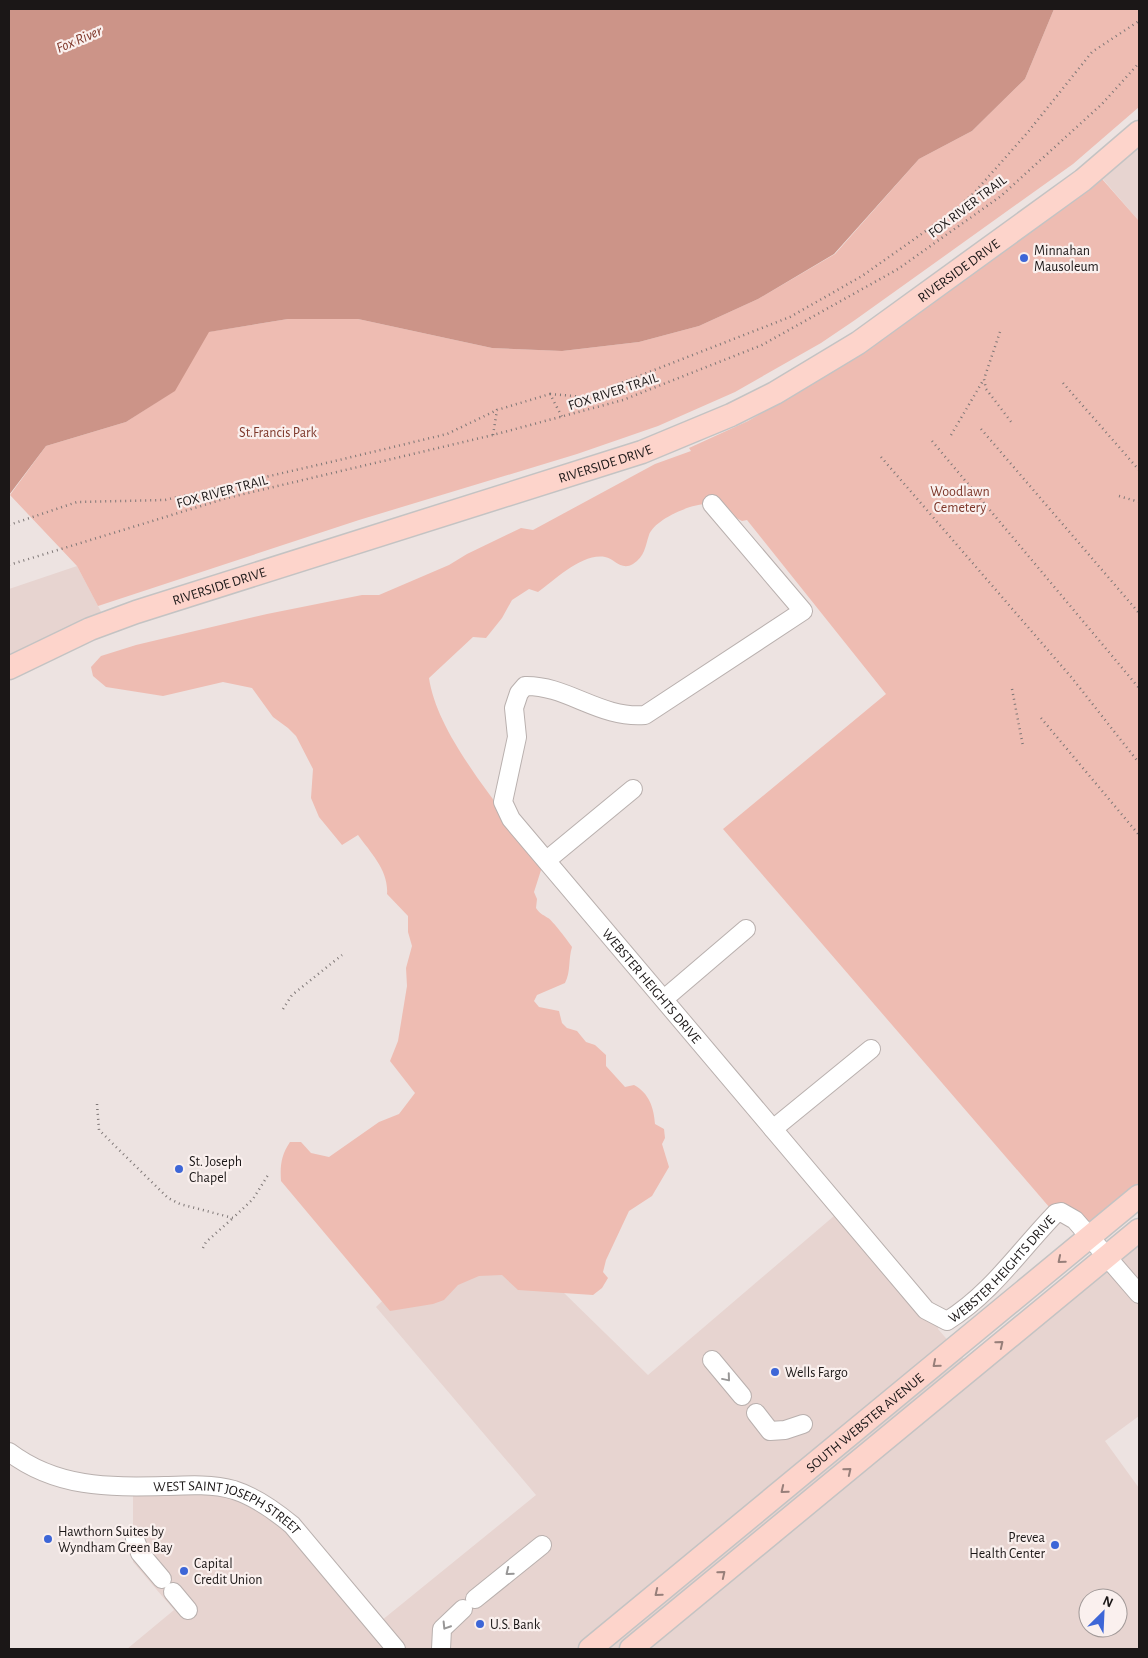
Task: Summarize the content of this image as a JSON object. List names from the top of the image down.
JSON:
{
  "streets": {
    "main road": ["RIVERSIDE DRIVE", "SOUTH WEBSTER AVENUE"],
    "street": ["WEBSTER HEIGHTS DRIVE", "WEST SAINT JOSEPH STREET"],
    "path": ["FOX RIVER TRAIL"]
  },
  "crossings": [
    ["WEBSTER HEIGHTS DRIVE", "SOUTH WEBSTER AVENUE"]
  ],
  "water": ["Fox River"],
  "parks": ["St.Francis Park", "Woodlawn Cemetery"],
  "places": [
    "Minnahan Mausoleum",
    "St. Joseph Chapel",
    "Wells Fargo",
    "Hawthorn Suites by Wyndham Green Bay",
    "Prevea Health Center",
    "Capital Credit Union",
    "U.S. Bank"
  ],
  "north": "top right"
}
